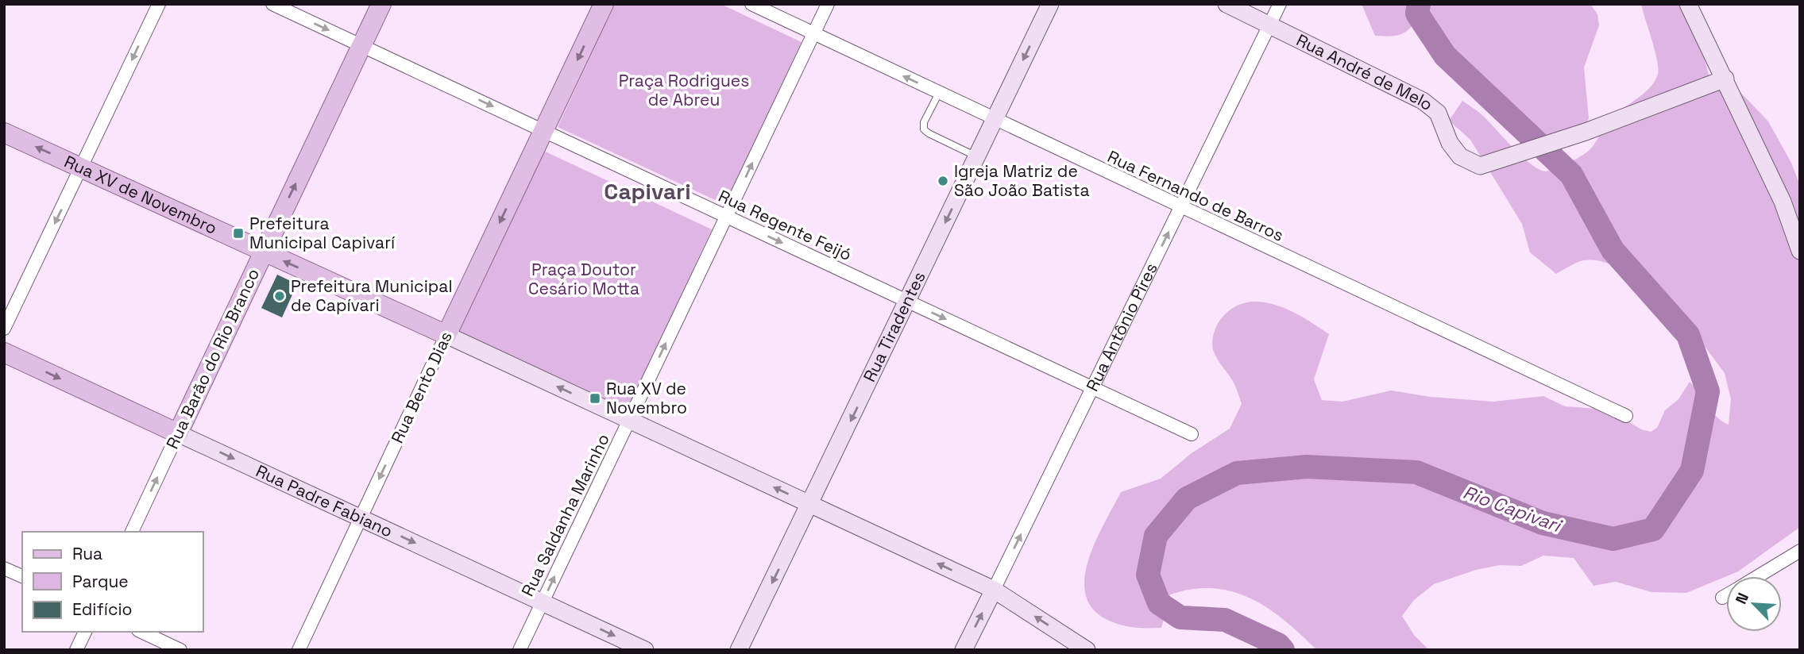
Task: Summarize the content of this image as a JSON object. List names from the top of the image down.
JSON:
{
  "streets": {
    "main road": [
      "Rua XV de Novembro",
      "Rua Barão do Rio Branco",
      "Rua Bento Dias",
      "Rua Padre Fabiano"
    ],
    "street": [
      "Rua André de Melo",
      "Rua Fernando de Barros",
      "Rua Regente Feijó",
      "Rua Antônio Pires",
      "Rua Tiradentes",
      "Rua Saldanha Marinho"
    ]
  },
  "crossings": [
    ["Rua André de Melo", "Rua Antônio Pires"],
    ["Rua XV de Novembro", "Rua Antônio Pires"],
    ["Rua XV de Novembro", "Rua Tiradentes"],
    ["Rua XV de Novembro", "Rua Barão do Rio Branco"],
    ["Rua XV de Novembro", "Rua Bento Dias"],
    ["Rua XV de Novembro", "Rua Saldanha Marinho"],
    ["Rua Fernando de Barros", "Rua Antônio Pires"],
    ["Rua Fernando de Barros", "Rua Tiradentes"],
    ["Rua Fernando de Barros", "Rua Saldanha Marinho"],
    ["Rua Regente Feijó", "Rua Antônio Pires"],
    ["Rua Regente Feijó", "Rua Tiradentes"],
    ["Rua Regente Feijó", "Rua Barão do Rio Branco"],
    ["Rua Regente Feijó", "Rua Bento Dias"],
    ["Rua Regente Feijó", "Rua Saldanha Marinho"],
    ["Rua Barão do Rio Branco", "Rua Padre Fabiano"],
    ["Rua Bento Dias", "Rua Padre Fabiano"],
    ["Rua Padre Fabiano", "Rua Saldanha Marinho"]
  ],
  "one_way": [
    "Rua XV de Novembro",
    "Rua Regente Feijó",
    "Rua Antônio Pires",
    "Rua Tiradentes",
    "Rua Barão do Rio Branco",
    "Rua Bento Dias",
    "Rua Padre Fabiano",
    "Rua Saldanha Marinho"
  ],
  "districts": ["Capivari"],
  "water": ["Rio Capivari"],
  "parks": ["Praça Rodrigues de Abreu", "Praça Doutor Cesário Motta"],
  "places": {
    "other": ["Igreja Matriz de São João Batista", "Prefeitura Municipal de Capívari"],
    "transit": ["Prefeitura Municipal Capivarí", "Rua XV de Novembro"]
  },
  "legend": ["Rua", "Parque", "Edifício"],
  "north": "top left"
}
